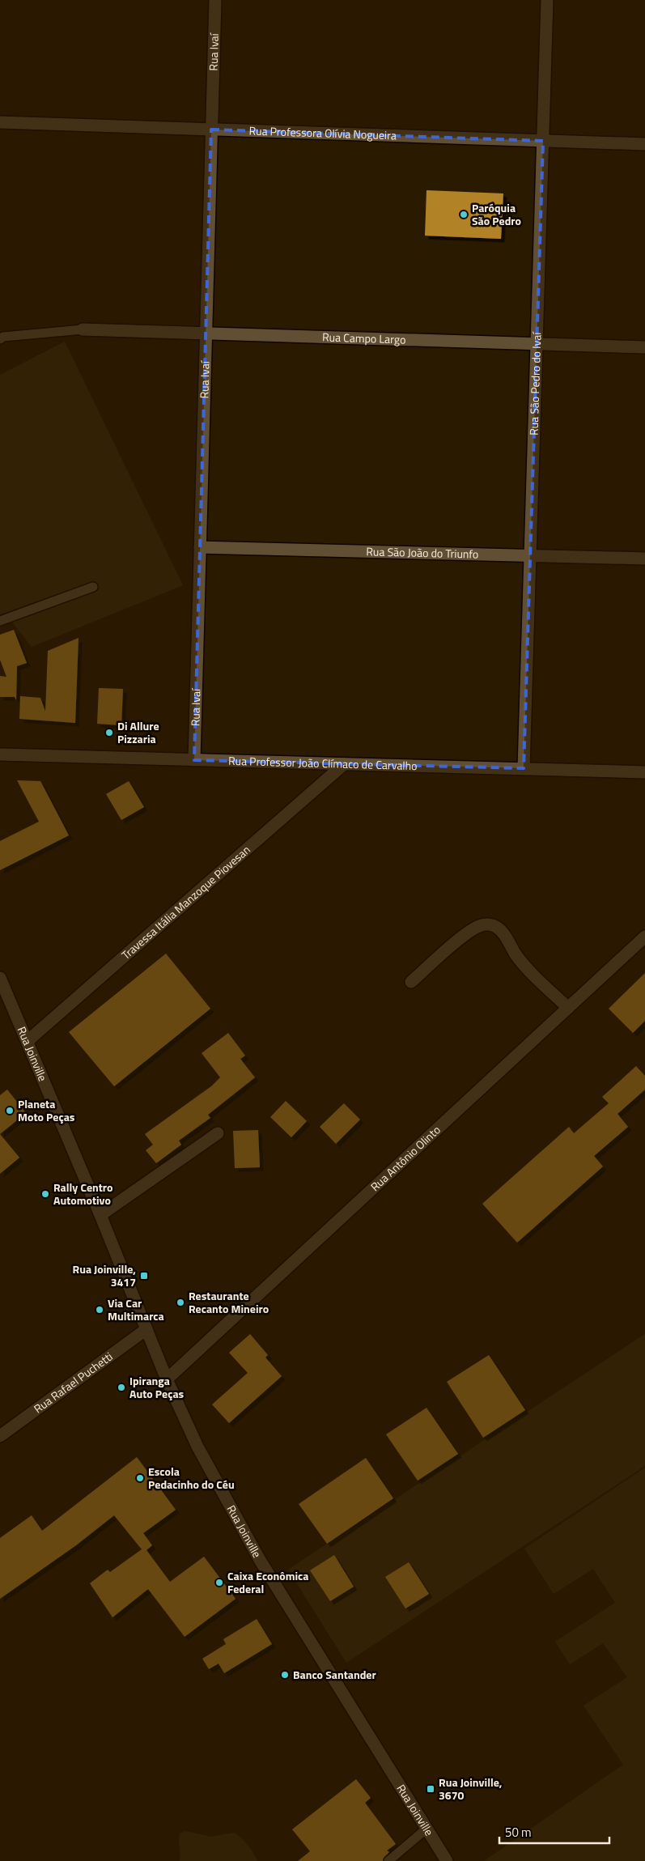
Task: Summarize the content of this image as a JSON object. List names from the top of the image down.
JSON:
{
  "streets": {
    "street": [
      "Rua Ivaí",
      "Rua Professora Olívia Nogueira",
      "Rua Campo Largo",
      "Rua São Pedro do Ivaí",
      "Rua São João do Triunfo",
      "Rua Professor João Clímaco de Carvalho",
      "Travessa Itália Manzoque Piovesan",
      "Rua Joinville",
      "Rua Antônio Olinto",
      "Rua Rafael Puchetti"
    ]
  },
  "crossings": [
    ["Rua Ivaí", "Rua Professora Olívia Nogueira"],
    ["Rua Ivaí", "Rua Campo Largo"],
    ["Rua Ivaí", "Rua São João do Triunfo"],
    ["Rua Ivaí", "Rua Professor João Clímaco de Carvalho"],
    ["Rua Professora Olívia Nogueira", "Rua São Pedro do Ivaí"],
    ["Rua Campo Largo", "Rua São Pedro do Ivaí"],
    ["Rua São Pedro do Ivaí", "Rua São João do Triunfo"],
    ["Rua São Pedro do Ivaí", "Rua Professor João Clímaco de Carvalho"],
    ["Rua Professor João Clímaco de Carvalho", "Travessa Itália Manzoque Piovesan"],
    ["Travessa Itália Manzoque Piovesan", "Rua Joinville"],
    ["Rua Joinville", "Rua Antônio Olinto"],
    ["Rua Joinville", "Rua Rafael Puchetti"]
  ],
  "places": {
    "other": [
      "Paróquia São Pedro",
      "Di Allure Pizzaria",
      "Planeta Moto Peças",
      "Rally Centro Automotivo",
      "Restaurante Recanto Mineiro",
      "Via Car Multimarca",
      "Ipiranga Auto Peças",
      "Escola Pedacinho do Céu",
      "Caixa Econômica Federal",
      "Banco Santander"
    ],
    "transit": ["Rua Joinville, 3417", "Rua Joinville, 3670"]
  },
  "scale_bar": "50 m"
}
